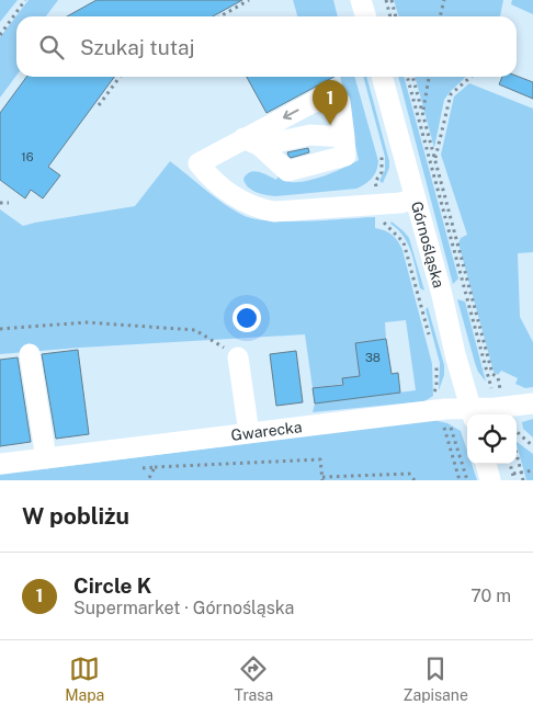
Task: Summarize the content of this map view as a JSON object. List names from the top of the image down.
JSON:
{
  "streets": {
    "street": ["Górnośląska", "Gwarecka"]
  },
  "crossings": [
    ["Górnośląska", "Gwarecka"]
  ],
  "house_numbers": ["16", "38"],
  "page": {
    "search": "Szukaj tutaj",
    "pins": "1",
    "heading": "W pobliżu",
    "list": [
      {
        "mark": "1",
        "name": "Circle K",
        "note": "Supermarket · Górnośląska",
        "value": "70 m"
      }
    ],
    "nav": ["Mapa", "Trasa", "Zapisane"]
  }
}
